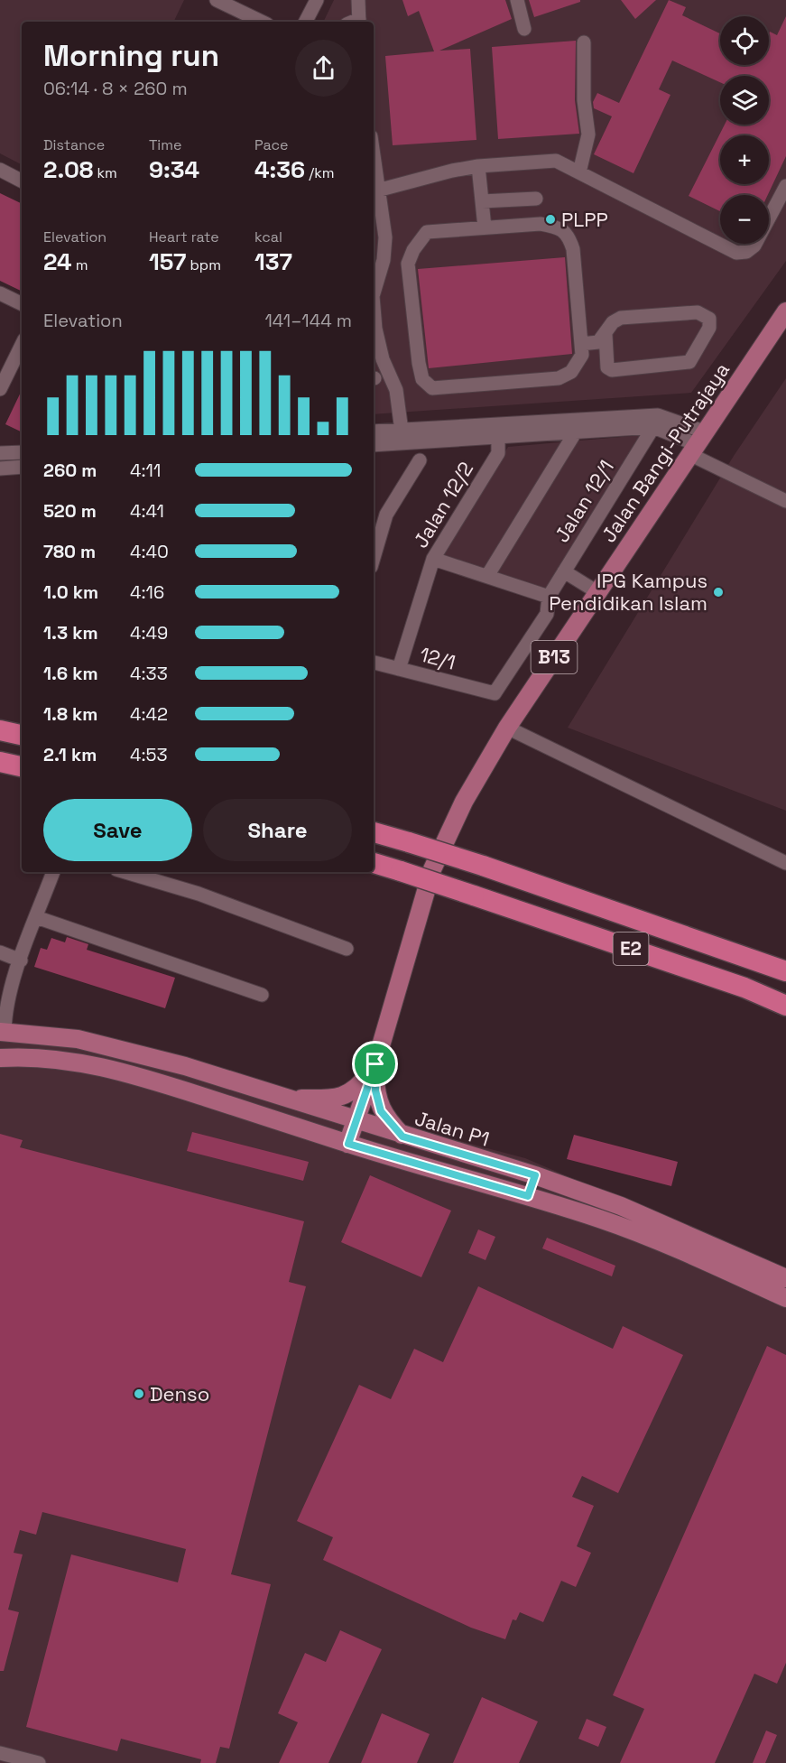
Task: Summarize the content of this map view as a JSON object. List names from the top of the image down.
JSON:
{
  "streets": {
    "highway": ["E2"],
    "main road": ["Jalan Bangi-Putrajaya", "B13", "Jalan P1"],
    "street": ["Jalan 12/1", "Jalan 12/2", "12/1"]
  },
  "crossings": [
    ["Jalan Bangi-Putrajaya", "B13"],
    ["Jalan 12/1", "12/1"],
    ["Jalan 12/2", "12/1"],
    ["B13", "Jalan P1"]
  ],
  "places": ["PLPP", "IPG Kampus Pendidikan Islam", "Denso"],
  "page": {
    "map_buttons": ["+", "−"],
    "heading": ["Morning run", "06:14 · 8 × 260 m"],
    "stats": [
      ["Distance", "2.08 km"],
      ["Time", "9:34"],
      ["Pace", "4:36 /km"],
      ["Elevation", "24 m"],
      ["Heart rate", "157 bpm"],
      ["kcal", "137"]
    ],
    "chart": ["Elevation", "141–144 m"],
    "list": [
      {
        "name": "260 m",
        "note": "4:11"
      },
      {
        "name": "520 m",
        "note": "4:41"
      },
      {
        "name": "780 m",
        "note": "4:40"
      },
      {
        "name": "1.0 km",
        "note": "4:16"
      },
      {
        "name": "1.3 km",
        "note": "4:49"
      },
      {
        "name": "1.6 km",
        "note": "4:33"
      },
      {
        "name": "1.8 km",
        "note": "4:42"
      },
      {
        "name": "2.1 km",
        "note": "4:53"
      }
    ],
    "buttons": ["Save", "Share"]
  }
}
